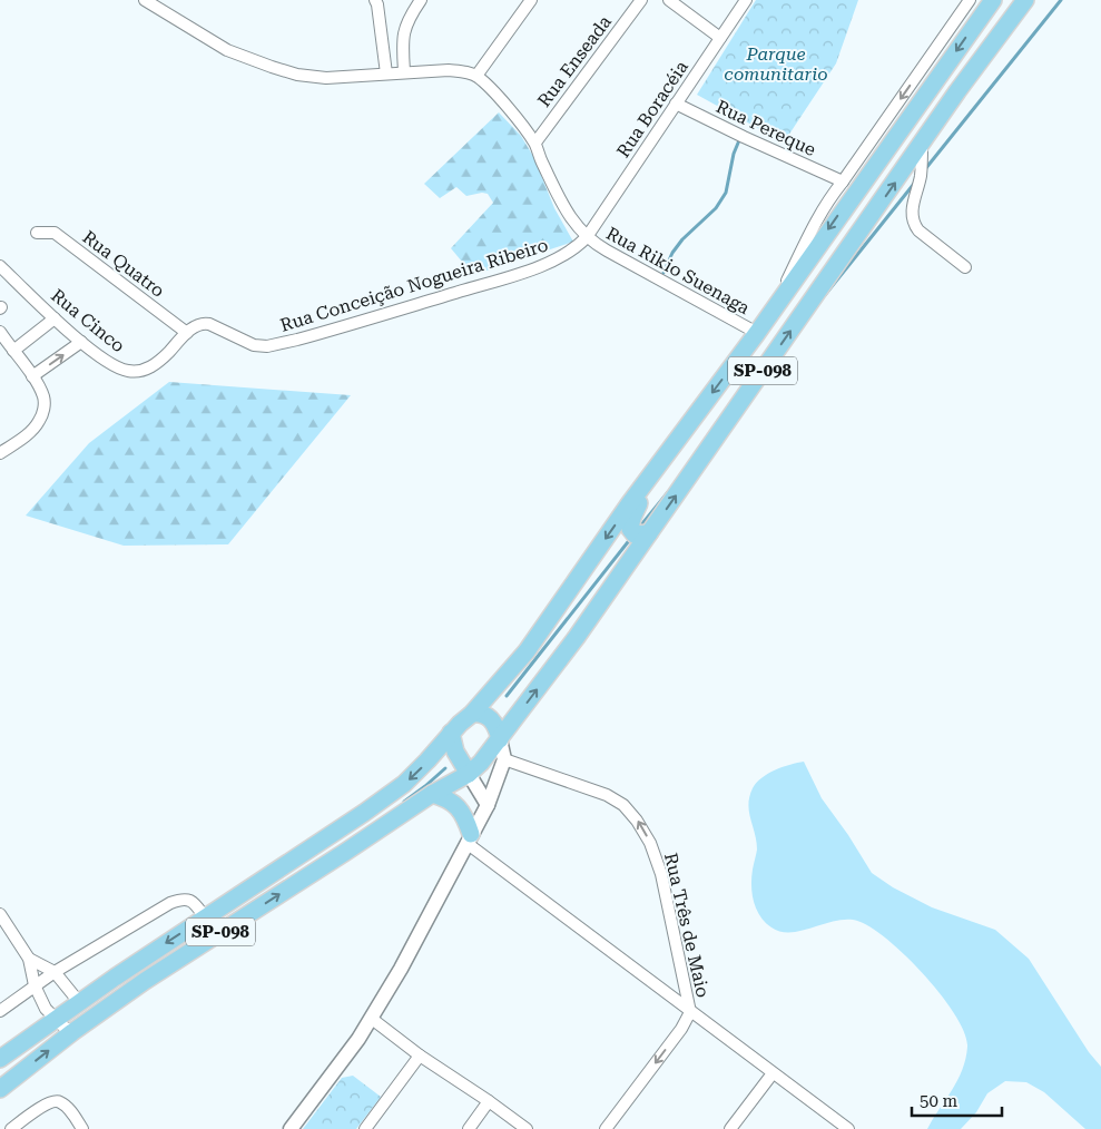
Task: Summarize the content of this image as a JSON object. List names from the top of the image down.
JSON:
{
  "streets": {
    "main road": ["SP-098"],
    "street": [
      "Rua Enseada",
      "Rua Boracéia",
      "Rua Pereque",
      "Rua Quatro",
      "Rua Rikio Suenaga",
      "Rua Conceição Nogueira Ribeiro",
      "Rua Cinco",
      "Rua Três de Maio"
    ]
  },
  "crossings": [
    ["Rua Enseada", "Rua Rikio Suenaga"],
    ["Rua Boracéia", "Rua Pereque"],
    ["Rua Boracéia", "Rua Rikio Suenaga"],
    ["Rua Boracéia", "Rua Conceição Nogueira Ribeiro"],
    ["Rua Quatro", "Rua Conceição Nogueira Ribeiro"],
    ["Rua Quatro", "Rua Cinco"],
    ["Rua Rikio Suenaga", "Rua Conceição Nogueira Ribeiro"],
    ["Rua Rikio Suenaga", "SP-098"],
    ["Rua Conceição Nogueira Ribeiro", "Rua Cinco"]
  ],
  "parks": ["Parque comunitario"],
  "scale_bar": "50 m"
}
